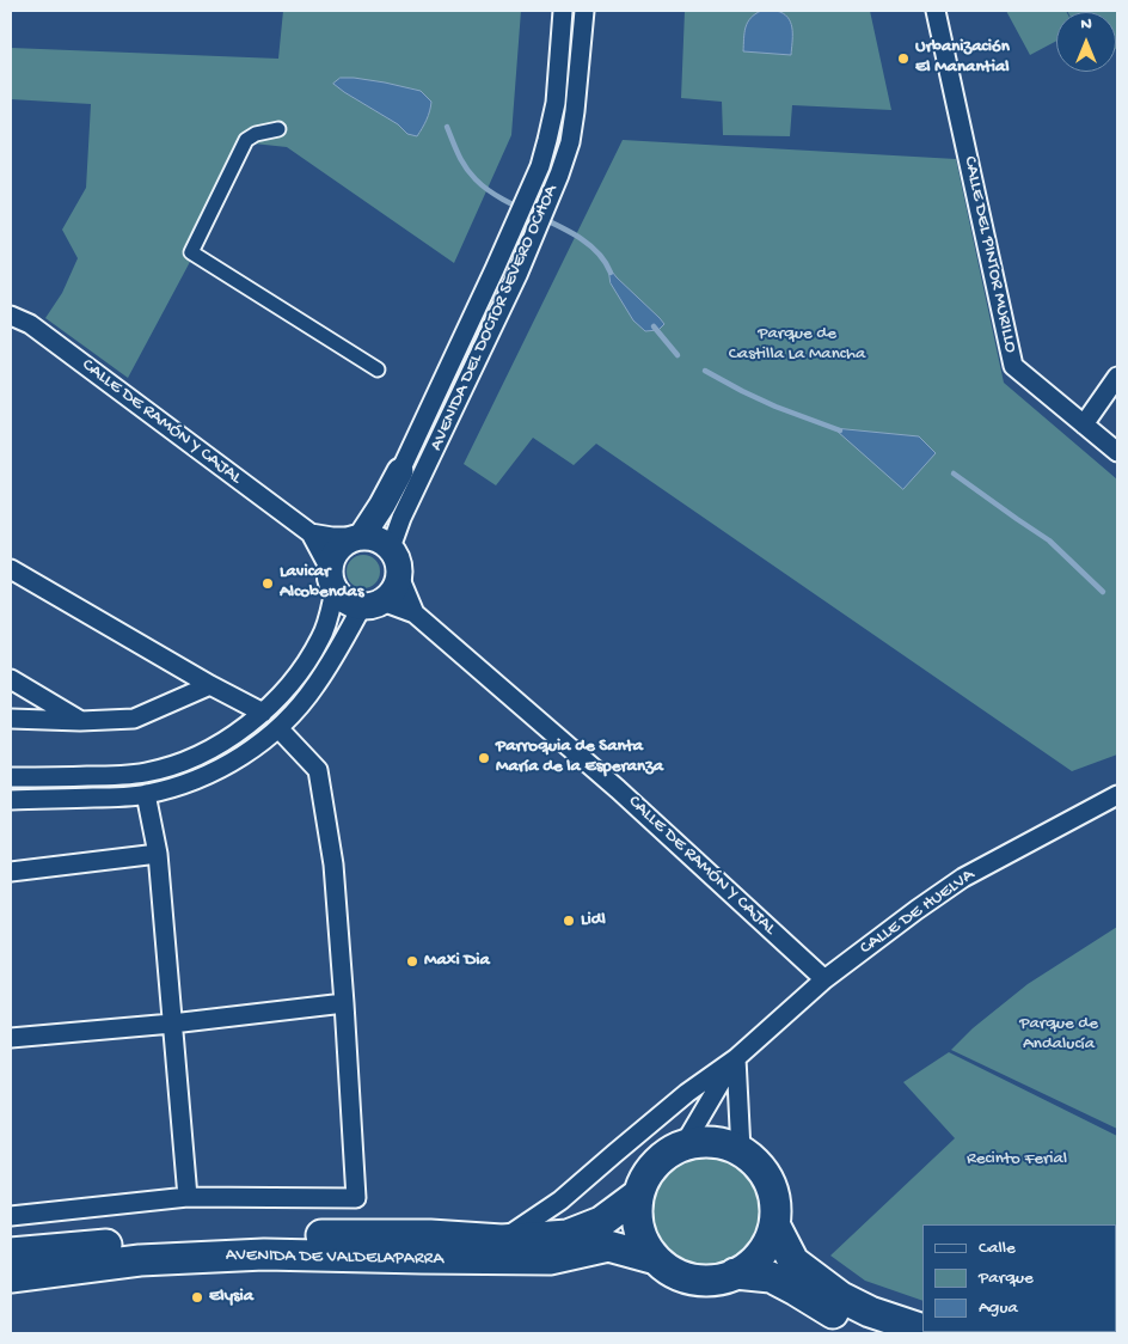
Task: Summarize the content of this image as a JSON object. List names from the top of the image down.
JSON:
{
  "streets": {
    "highway": ["AVENIDA DE VALDELAPARRA"],
    "main road": ["AVENIDA DEL DOCTOR SEVERO OCHOA"],
    "street": ["CALLE DEL PINTOR MURILLO", "CALLE DE RAMÓN Y CAJAL", "CALLE DE HUELVA"]
  },
  "crossings": [
    ["AVENIDA DEL DOCTOR SEVERO OCHOA", "CALLE DE RAMÓN Y CAJAL"],
    ["CALLE DE RAMÓN Y CAJAL", "CALLE DE HUELVA"]
  ],
  "parks": ["Parque de Castilla La Mancha", "Parque de Andalucía", "Recinto Ferial"],
  "places": [
    "Urbanización El Manantial",
    "Lavicar Alcobendas",
    "Parroquia de Santa María de la Esperanza",
    "Lidl",
    "Maxi Dia",
    "Elysia"
  ],
  "legend": ["Calle", "Parque", "Agua"],
  "north": "top"
}
